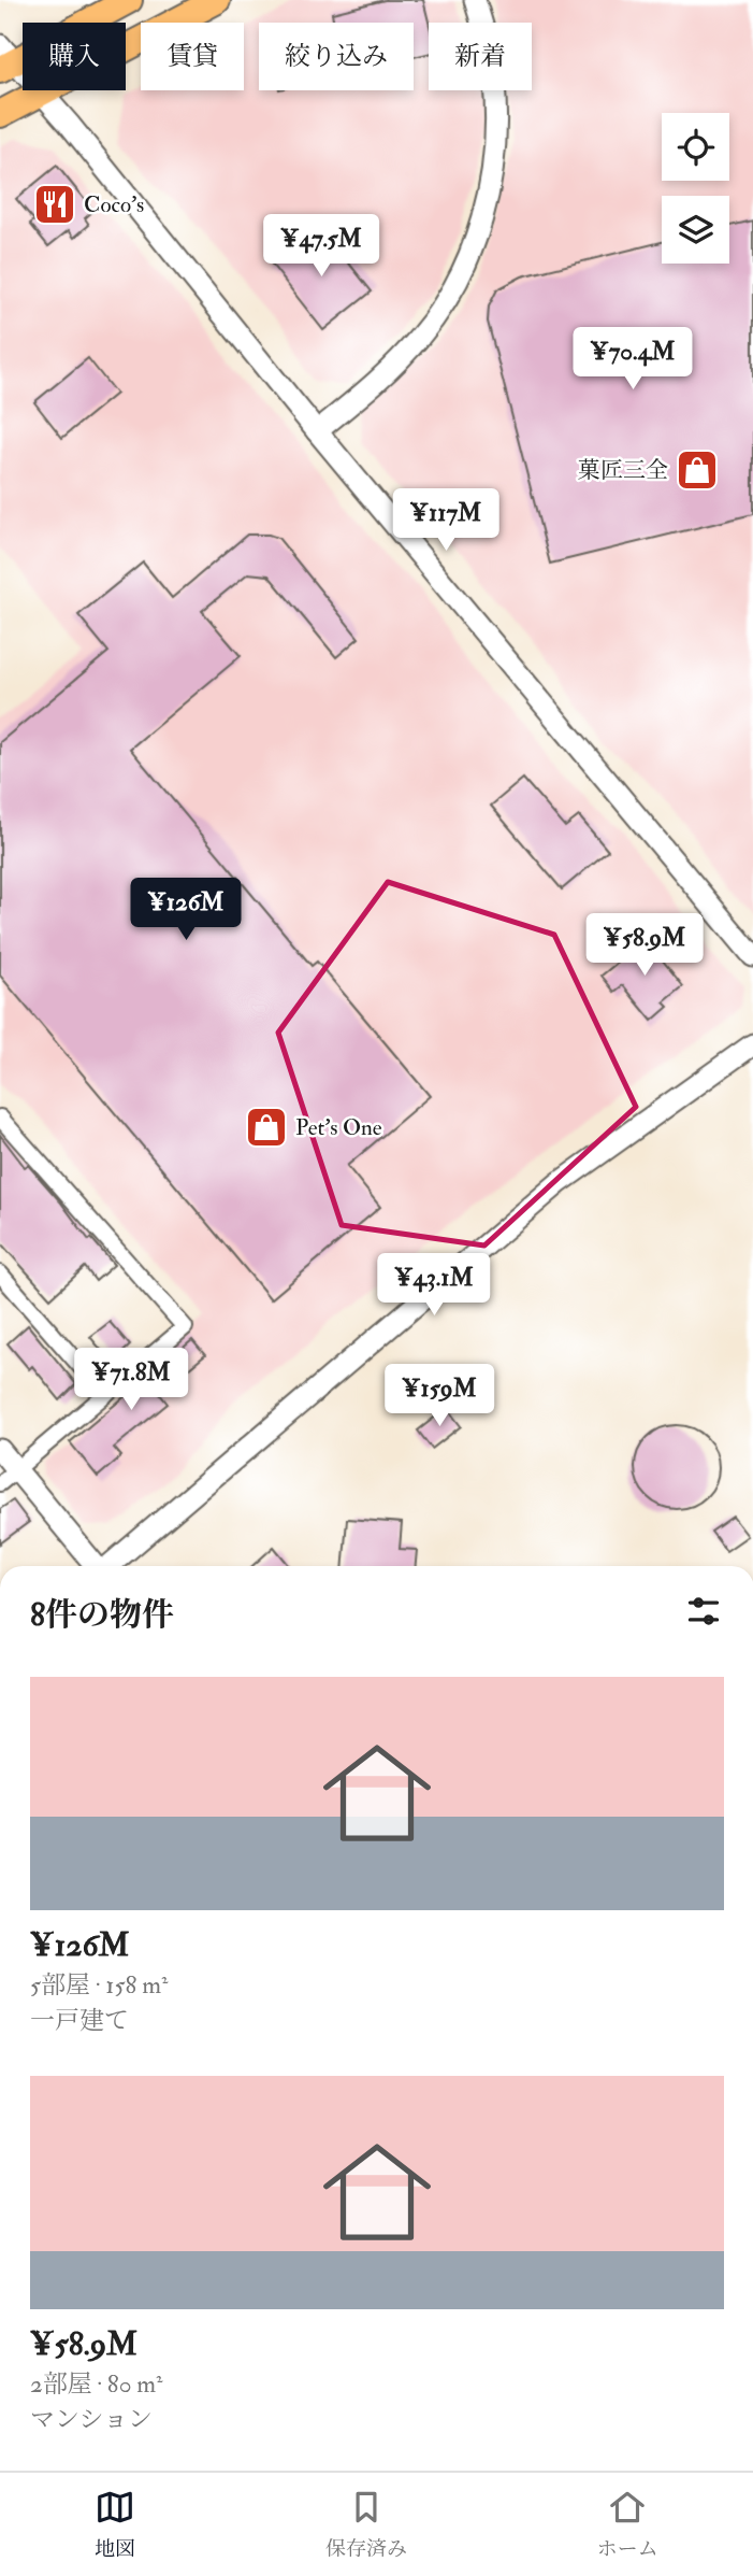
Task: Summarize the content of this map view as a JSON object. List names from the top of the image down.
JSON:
{
  "places": {
    "restaurant": ["Coco's"],
    "shop": ["菓匠三全", "Pet's One"]
  },
  "page": {
    "chip": [
      "購入",
      "賃貸",
      "絞り込み",
      "新着"
    ],
    "price": [
      "¥47.5M",
      "¥70.4M",
      "¥117M",
      "¥126M",
      "¥58.9M",
      "¥43.1M",
      "¥71.8M",
      "¥159M"
    ],
    "heading": "8件の物件",
    "list": [
      {
        "name": "¥126M",
        "note": "5部屋 · 158 m² · 一戸建て"
      },
      {
        "name": "¥58.9M",
        "note": "2部屋 · 80 m² · マンション"
      }
    ],
    "tabs": ["地図", "保存済み", "ホーム"]
  }
}
